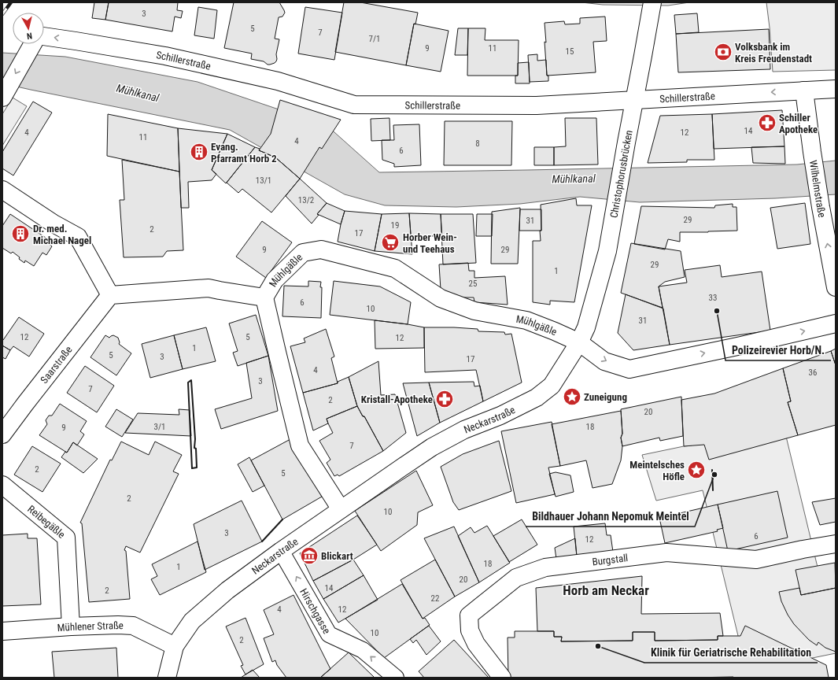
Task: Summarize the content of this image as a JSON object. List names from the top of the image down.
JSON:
{
  "streets": {
    "street": [
      "Schillerstraße",
      "Christophorusbrücken",
      "Wilhelmstraße",
      "Mühlgäßle",
      "Saarstraße",
      "Neckarstraße",
      "Reibegäßle",
      "Burgstall",
      "Hirschgasse",
      "Mühlener Straße"
    ]
  },
  "crossings": [
    ["Schillerstraße", "Christophorusbrücken"],
    ["Schillerstraße", "Wilhelmstraße"],
    ["Christophorusbrücken", "Mühlgäßle"],
    ["Christophorusbrücken", "Neckarstraße"],
    ["Mühlgäßle", "Neckarstraße"],
    ["Neckarstraße", "Hirschgasse"],
    ["Neckarstraße", "Mühlener Straße"],
    ["Reibegäßle", "Mühlener Straße"]
  ],
  "one_way": ["Schillerstraße", "Wilhelmstraße", "Hirschgasse"],
  "districts": ["Horb am Neckar"],
  "water": ["Mühlkanal"],
  "places": {
    "bank": ["Volksbank im Kreis Freudenstadt"],
    "pharmacy": ["Schiller Apotheke", "Kristall-Apotheke"],
    "building": ["Evang. Pfarramt Horb 2", "Dr. med. Michael Nagel"],
    "supermarket": ["Horber Wein- und Teehaus"],
    "other": ["Polizeirevier Horb/N.", "Bildhauer Johann Nepomuk Meintel", "Klinik für Geriatrische Rehabilitation"],
    "place": ["Zuneigung", "Meintelsches Höfle"],
    "museum": ["Blickart"]
  },
  "house_numbers": [
    "3",
    "5",
    "7",
    "7/1",
    "9",
    "11",
    "15",
    "14",
    "4",
    "12",
    "11",
    "4",
    "8",
    "6",
    "13/1",
    "13/2",
    "29",
    "31",
    "19",
    "2",
    "17",
    "9",
    "29",
    "29",
    "1",
    "25",
    "33",
    "6",
    "10",
    "31",
    "12",
    "5",
    "12",
    "1",
    "5",
    "3",
    "17",
    "4",
    "36",
    "3",
    "7",
    "2",
    "20",
    "3/1",
    "18",
    "9",
    "7",
    "2",
    "5",
    "2",
    "10",
    "3",
    "6",
    "12",
    "18",
    "1",
    "20",
    "14",
    "2",
    "22",
    "4",
    "12",
    "10",
    "2"
  ],
  "north": "bottom"
}
